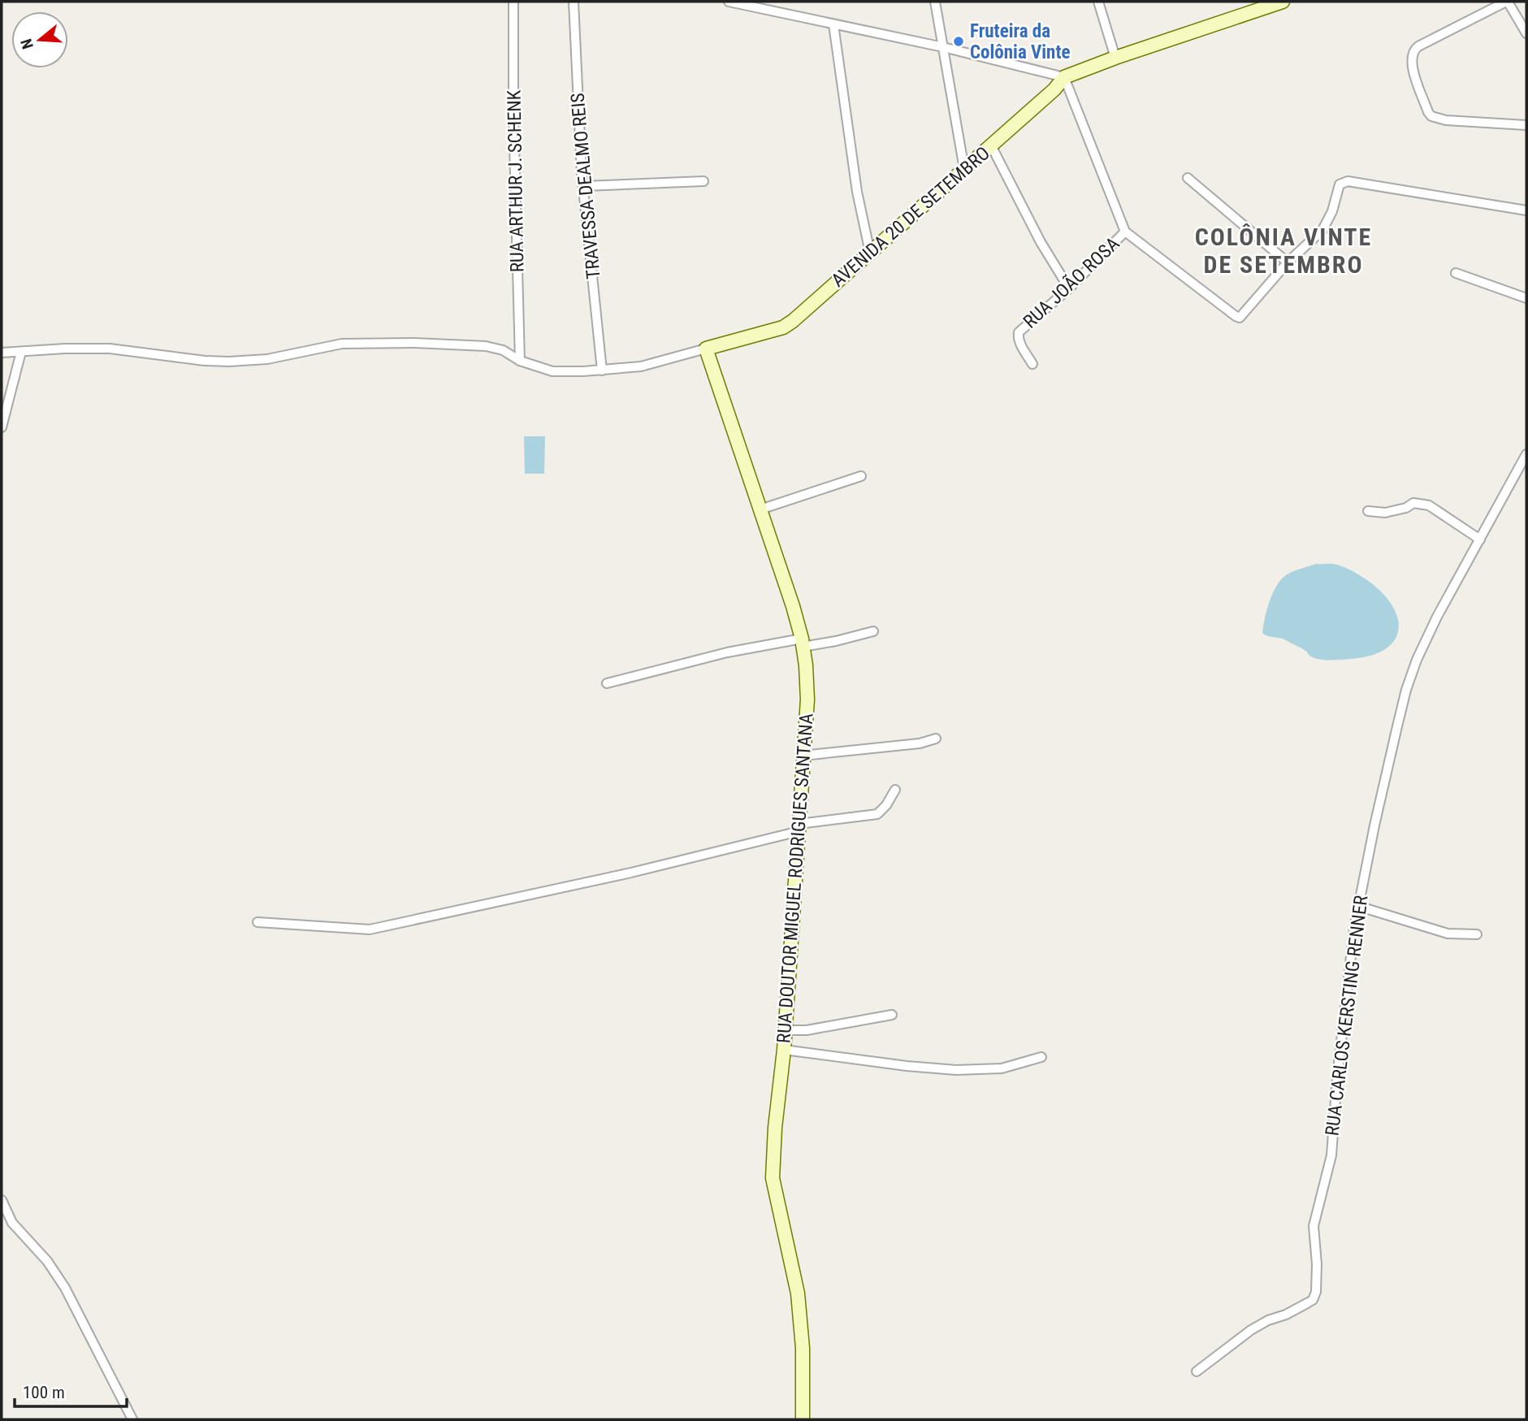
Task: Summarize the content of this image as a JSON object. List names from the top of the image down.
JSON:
{
  "streets": {
    "street": [
      "RUA ARTHUR J. SCHENK",
      "TRAVESSA DEALMO REIS",
      "AVENIDA 20 DE SETEMBRO",
      "RUA JOÃO ROSA",
      "RUA DOUTOR MIGUEL RODRIGUES SANTANA",
      "RUA CARLOS KERSTING RENNER"
    ]
  },
  "crossings": [
    ["RUA ARTHUR J. SCHENK", "AVENIDA 20 DE SETEMBRO"],
    ["TRAVESSA DEALMO REIS", "AVENIDA 20 DE SETEMBRO"],
    ["AVENIDA 20 DE SETEMBRO", "RUA DOUTOR MIGUEL RODRIGUES SANTANA"]
  ],
  "districts": ["COLÔNIA VINTE DE SETEMBRO"],
  "places": ["Fruteira da Colônia Vinte"],
  "scale_bar": "100 m",
  "north": "left"
}
